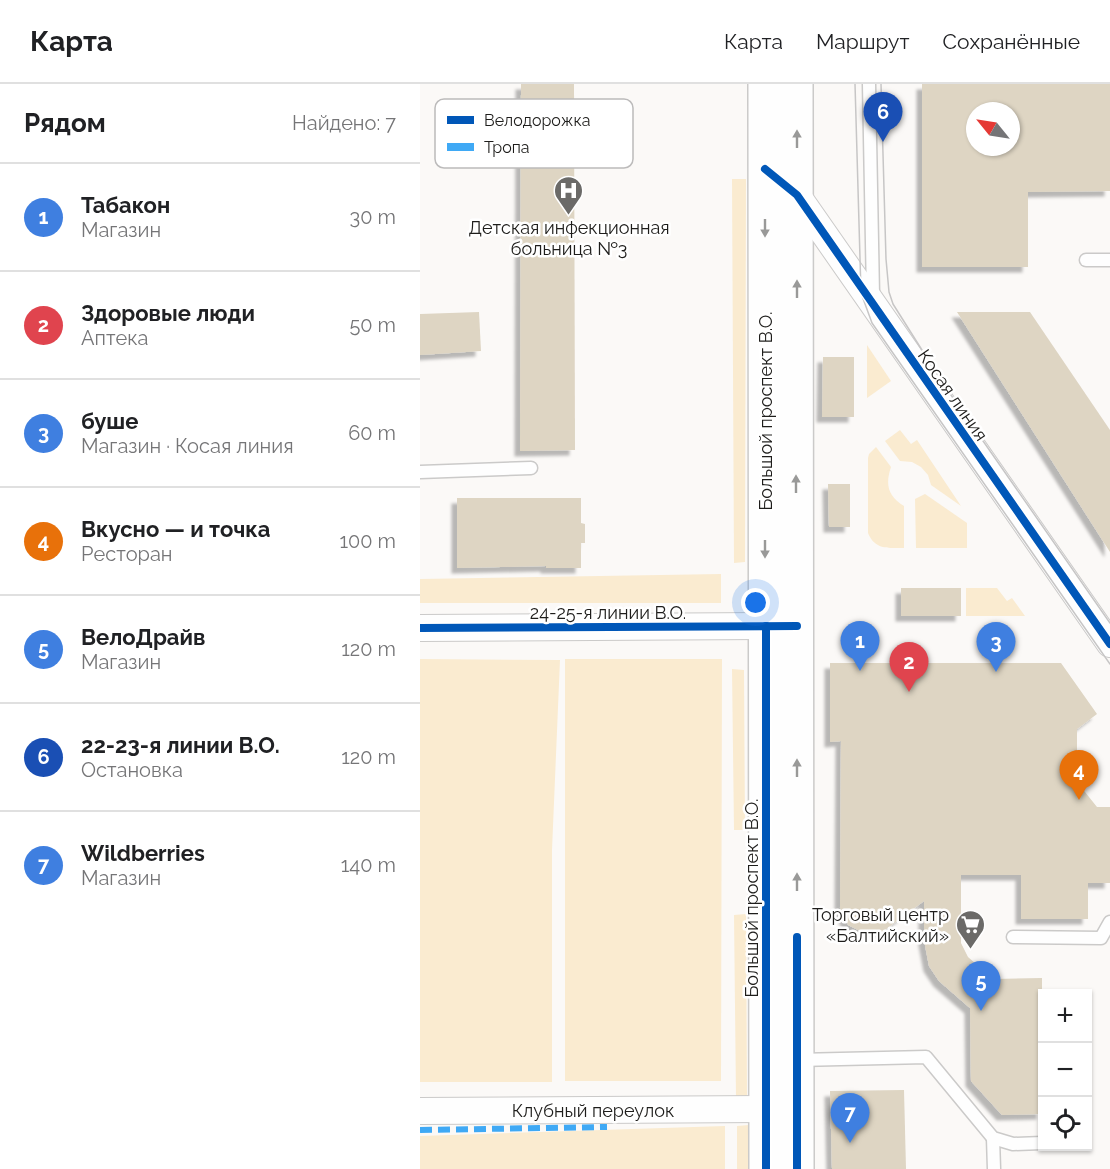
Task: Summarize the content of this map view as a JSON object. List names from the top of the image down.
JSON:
{
  "streets": {
    "main road": ["Большой проспект В.О."],
    "street": ["Косая линия", "24-25-я линии В.О.", "Клубный переулок"]
  },
  "crossings": [
    ["Косая линия", "Большой проспект В.О."],
    ["Большой проспект В.О.", "24-25-я линии В.О."],
    ["Большой проспект В.О.", "Клубный переулок"]
  ],
  "places": {
    "hospital": ["Детская инфекционная больница №3"],
    "supermarket": ["Торговый центр «Балтийский»"]
  },
  "legend": ["Велодорожка", "Тропа"],
  "north": "top left",
  "page": {
    "header": "Карта",
    "nav": ["Карта", "Маршрут", "Сохранённые"],
    "heading": ["Рядом", "Найдено: 7"],
    "pins": [
      "6",
      "1",
      "3",
      "2",
      "4",
      "5",
      "7"
    ],
    "list": [
      {
        "mark": "1",
        "name": "Табакон",
        "note": "Магазин",
        "value": "30 m"
      },
      {
        "mark": "2",
        "name": "Здоровые люди",
        "note": "Аптека",
        "value": "50 m"
      },
      {
        "mark": "3",
        "name": "буше",
        "note": "Магазин · Косая линия",
        "value": "60 m"
      },
      {
        "mark": "4",
        "name": "Вкусно — и точка",
        "note": "Ресторан",
        "value": "100 m"
      },
      {
        "mark": "5",
        "name": "ВелоДрайв",
        "note": "Магазин",
        "value": "120 m"
      },
      {
        "mark": "6",
        "name": "22-23-я линии В.О.",
        "note": "Остановка",
        "value": "120 m"
      },
      {
        "mark": "7",
        "name": "Wildberries",
        "note": "Магазин",
        "value": "140 m"
      }
    ],
    "map_buttons": ["+", "−"]
  }
}
